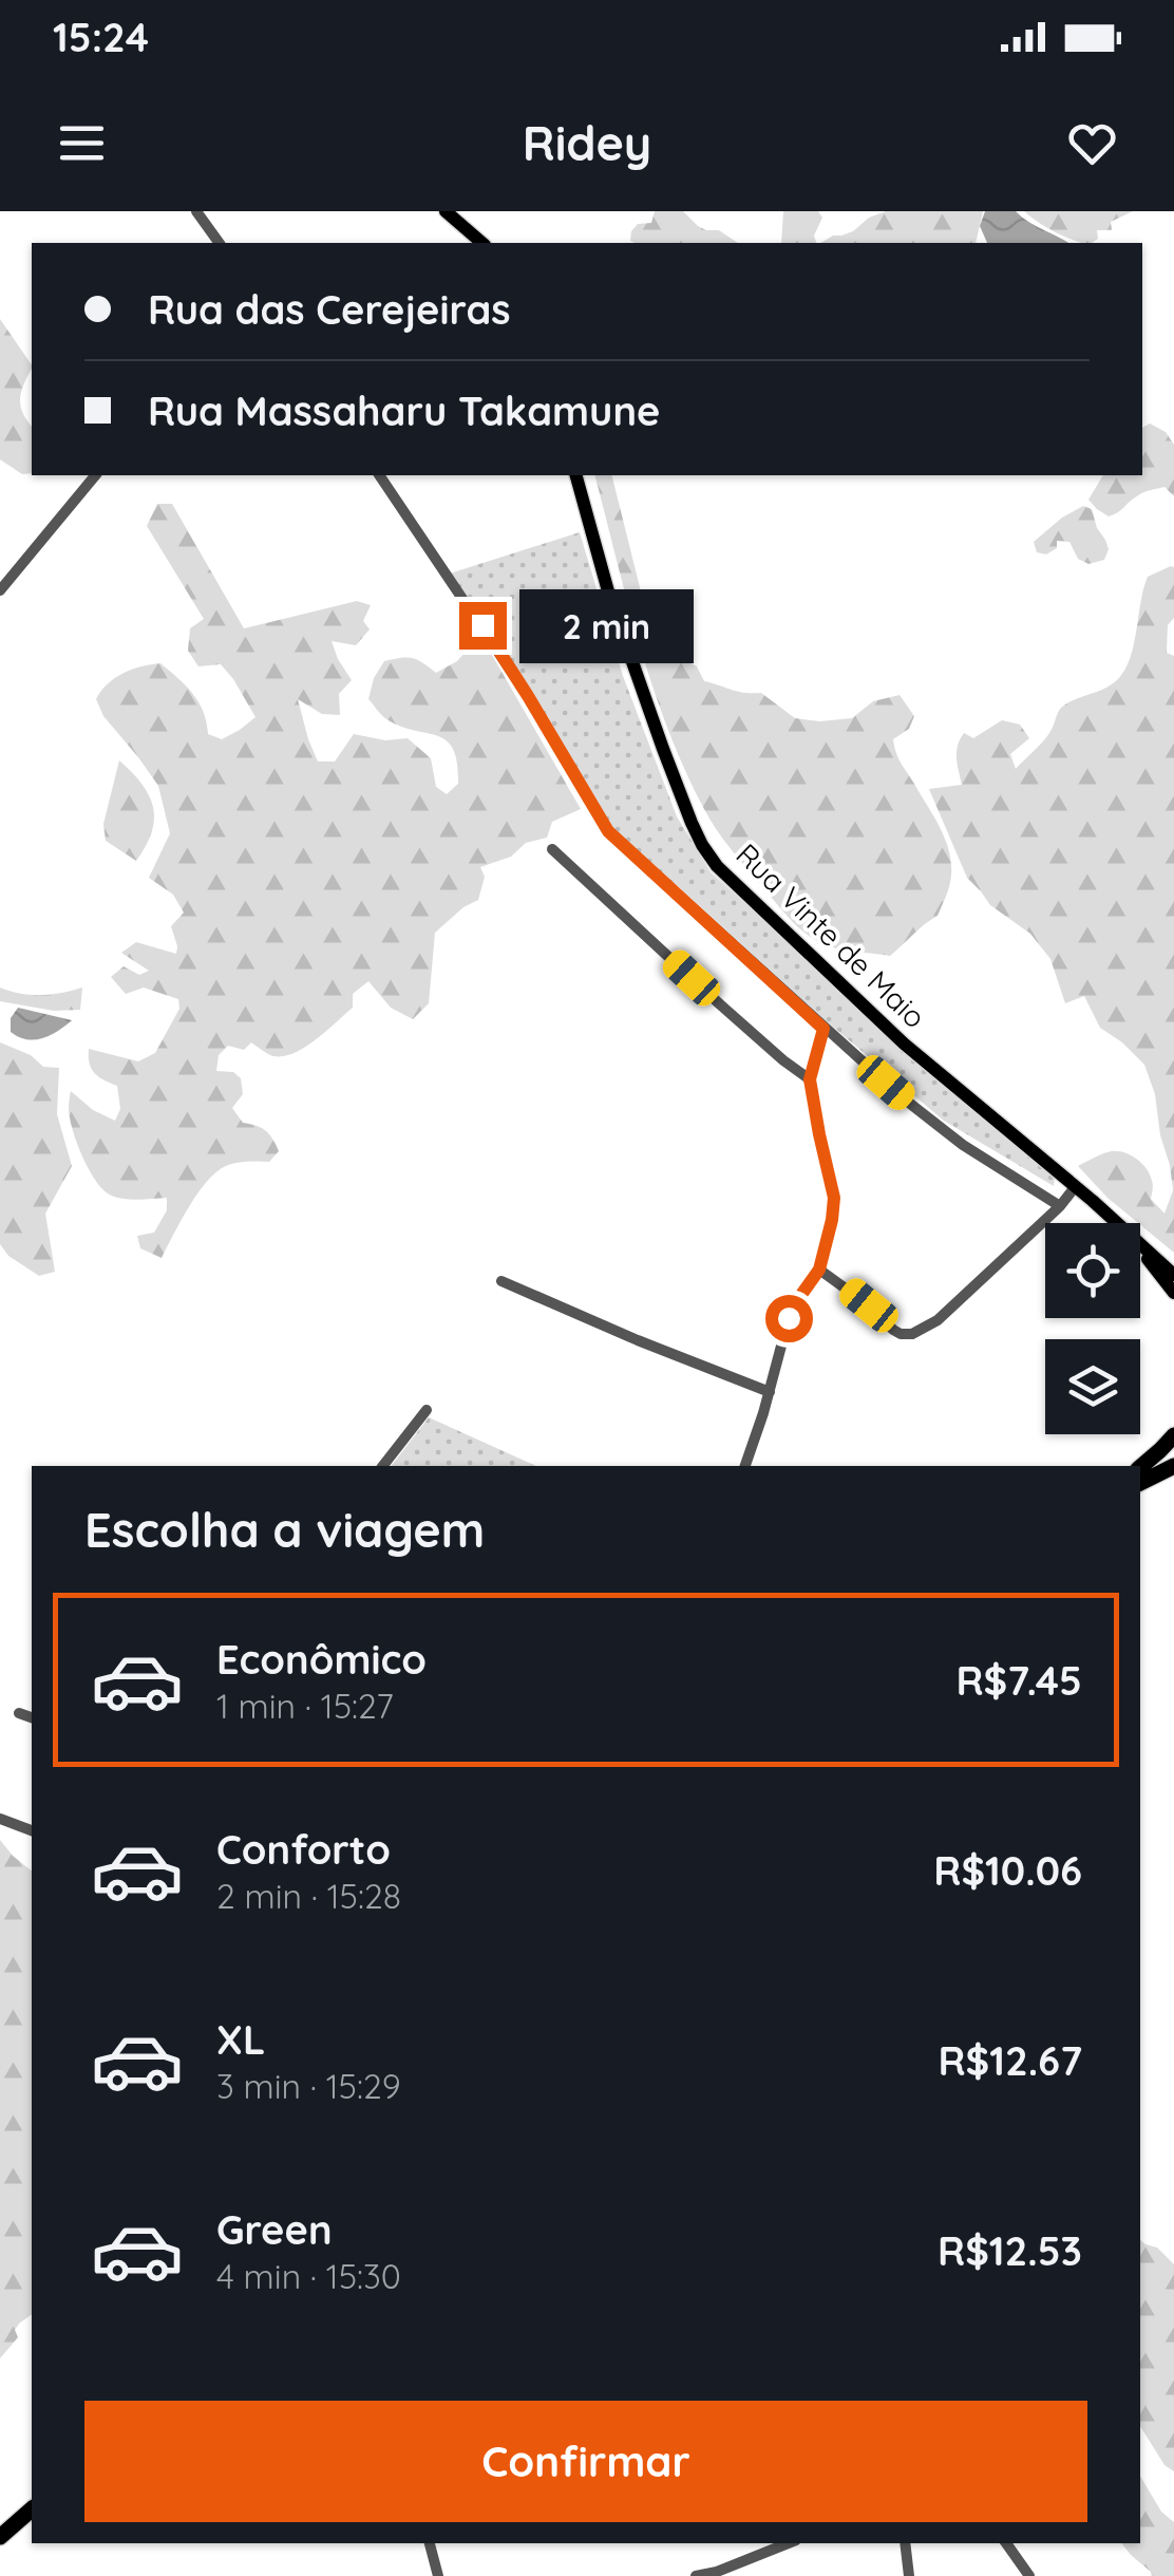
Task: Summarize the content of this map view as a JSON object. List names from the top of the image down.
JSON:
{
  "streets": {
    "main road": ["Rua Vinte de Maio"]
  },
  "page": {
    "status": "15:24",
    "header": "Ridey",
    "banner": ["Rua das Cerejeiras", "Rua Massaharu Takamune"],
    "bubble": "2 min",
    "heading": "Escolha a viagem",
    "list": [
      {
        "name": "Econômico",
        "note": "1 min · 15:27",
        "value": "R$7.45"
      },
      {
        "name": "Conforto",
        "note": "2 min · 15:28",
        "value": "R$10.06"
      },
      {
        "name": "XL",
        "note": "3 min · 15:29",
        "value": "R$12.67"
      },
      {
        "name": "Green",
        "note": "4 min · 15:30",
        "value": "R$12.53"
      }
    ],
    "buttons": "Confirmar"
  }
}
